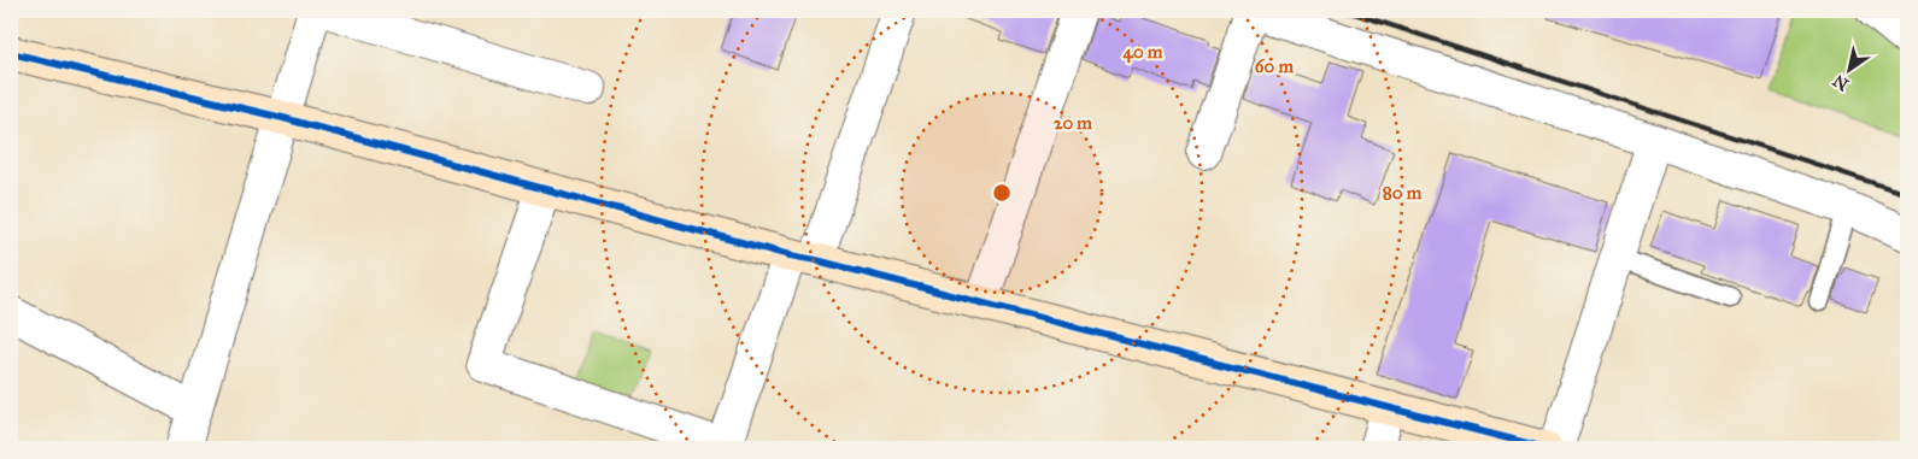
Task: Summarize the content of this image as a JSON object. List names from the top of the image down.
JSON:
{
  "north": "bottom left",
  "rings": [
    "40 m",
    "60 m",
    "20 m",
    "80 m"
  ]
}
